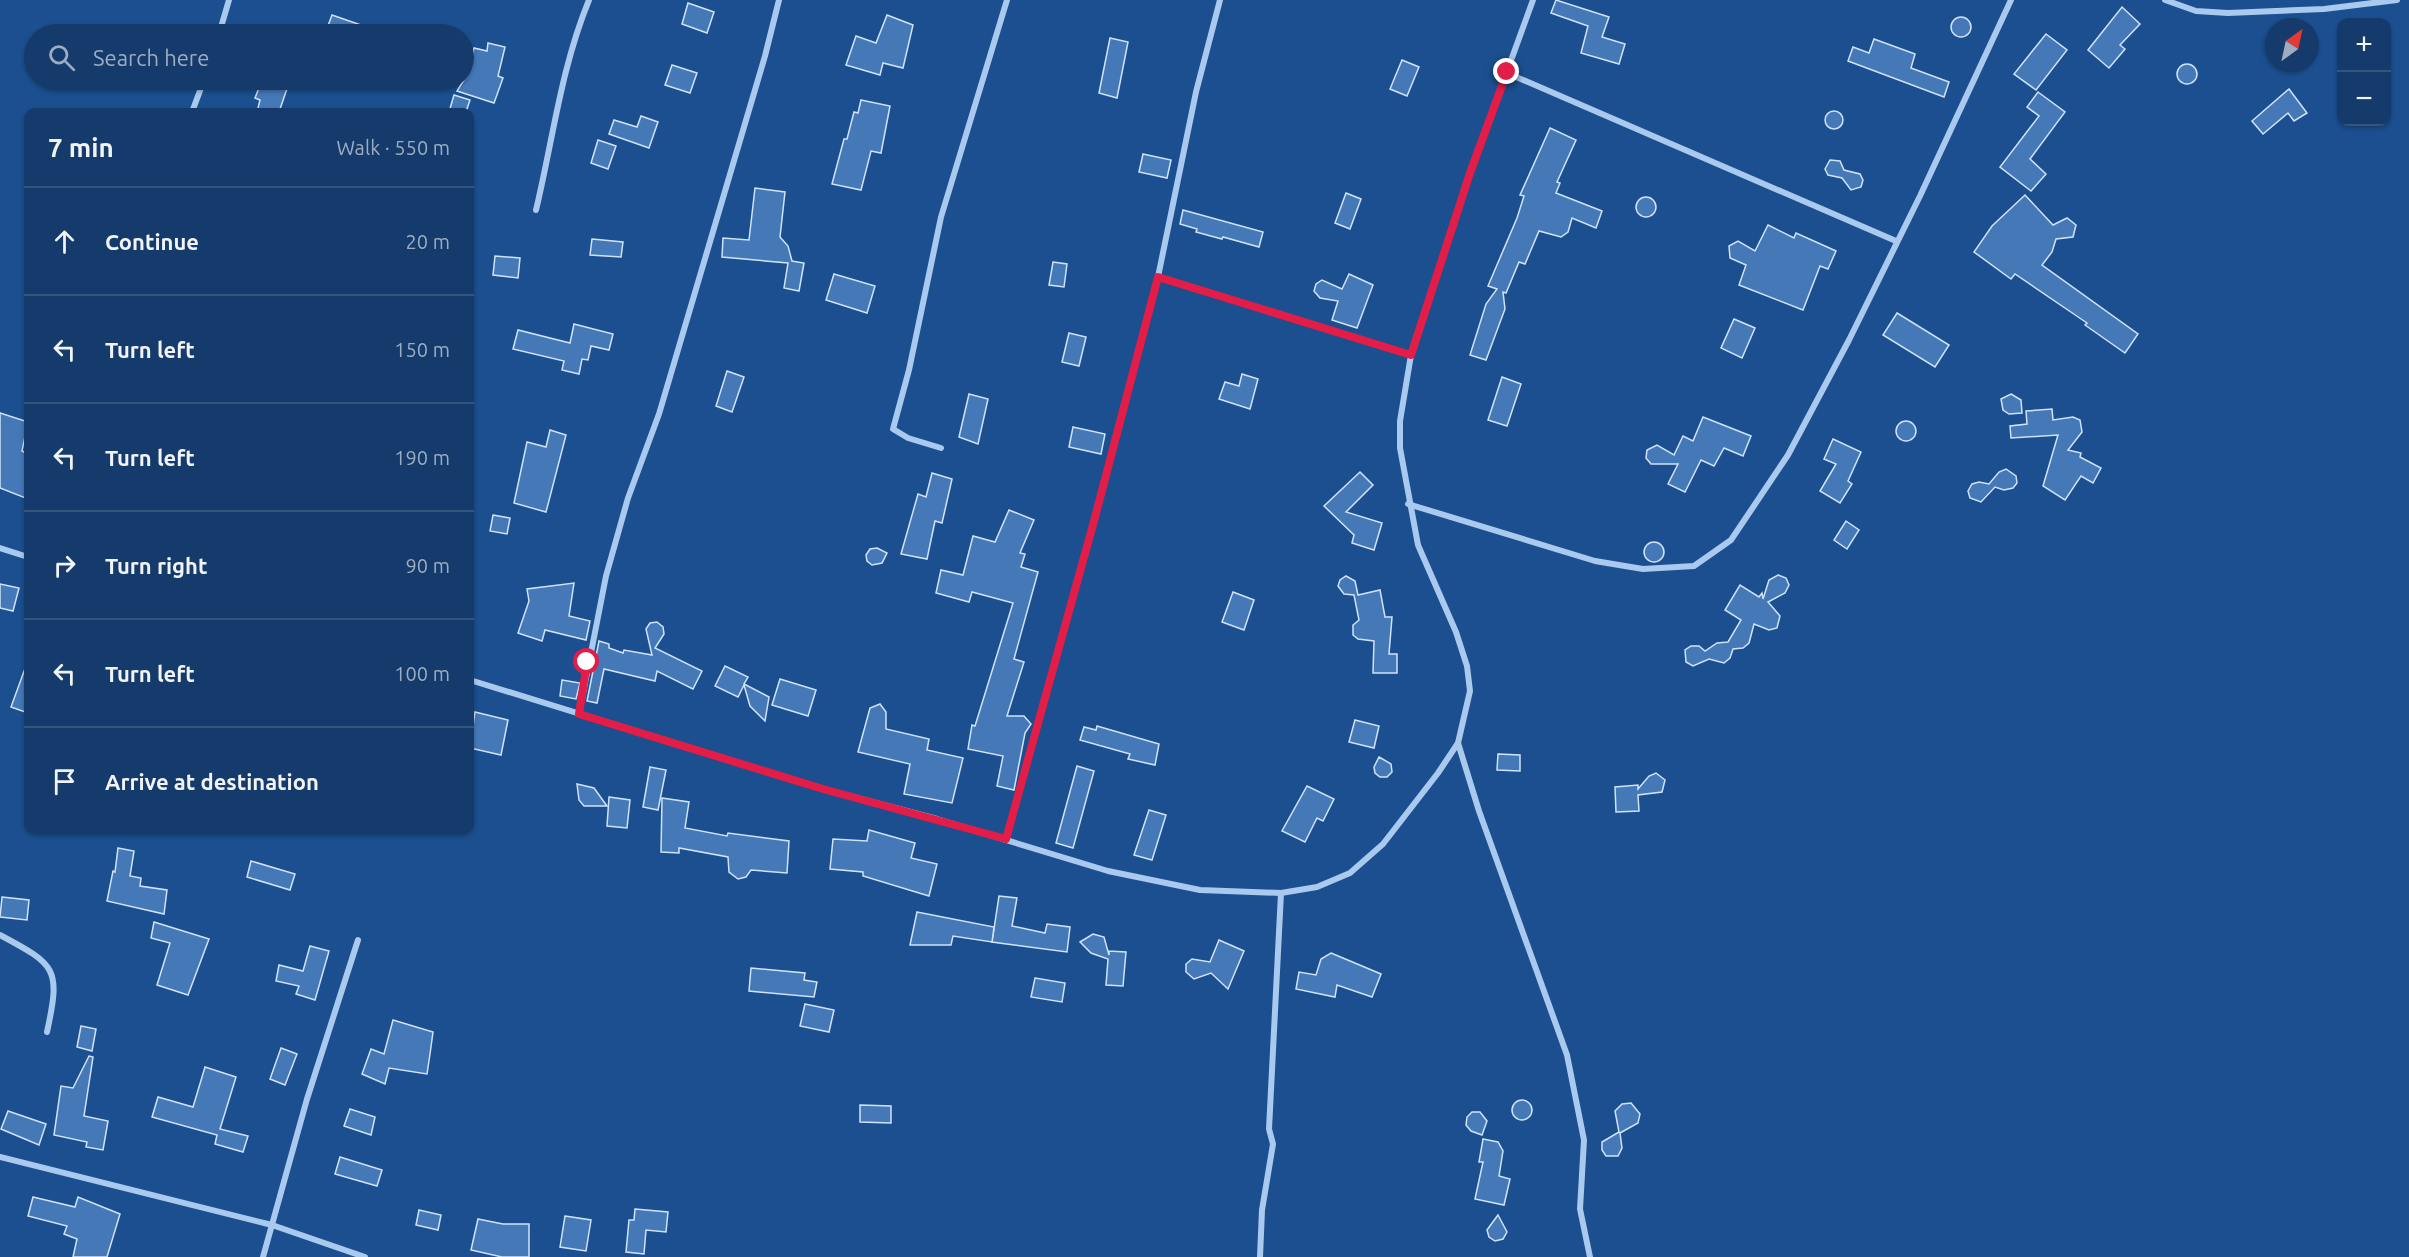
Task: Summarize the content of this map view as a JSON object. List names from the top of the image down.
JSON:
{
  "north": "top right",
  "page": {
    "map_buttons": ["+", "−"],
    "search": "Search here",
    "heading": ["7 min", "Walk · 550 m"],
    "list": [
      ["Continue", "20 m"],
      ["Turn left", "150 m"],
      ["Turn left", "190 m"],
      ["Turn right", "90 m"],
      ["Turn left", "100 m"],
      "Arrive at destination"
    ]
  }
}
